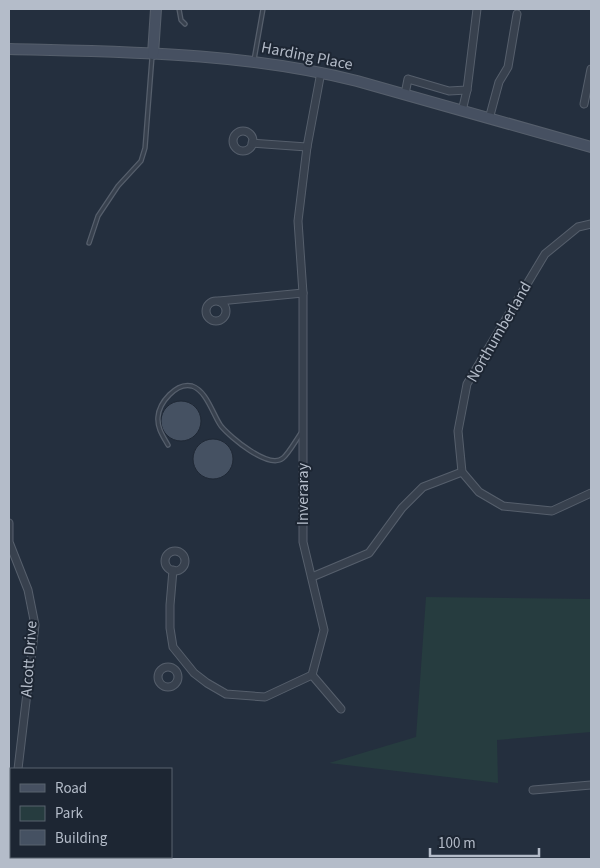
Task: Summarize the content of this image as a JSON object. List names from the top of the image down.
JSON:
{
  "streets": {
    "main road": ["Harding Place"],
    "street": ["Northumberland", "Inveraray", "Alcott Drive"]
  },
  "crossings": [
    ["Harding Place", "Inveraray"]
  ],
  "legend": ["Road", "Park", "Building"],
  "scale_bar": "100 m"
}
